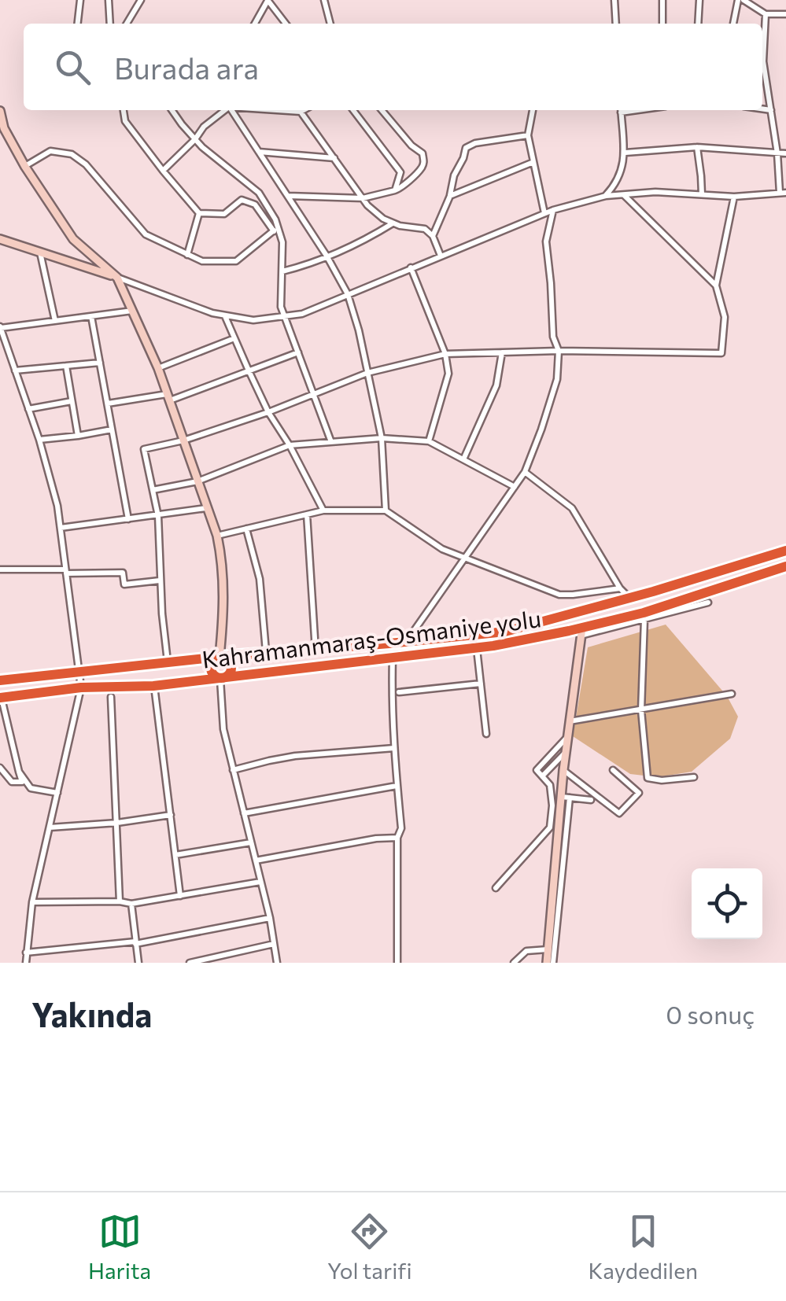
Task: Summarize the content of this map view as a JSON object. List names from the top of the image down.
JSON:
{
  "streets": {
    "highway": ["Kahramanmaraş-Osmaniye yolu"]
  },
  "page": {
    "search": "Burada ara",
    "heading": ["Yakında", "0 sonuç"],
    "nav": ["Harita", "Yol tarifi", "Kaydedilen"]
  }
}
